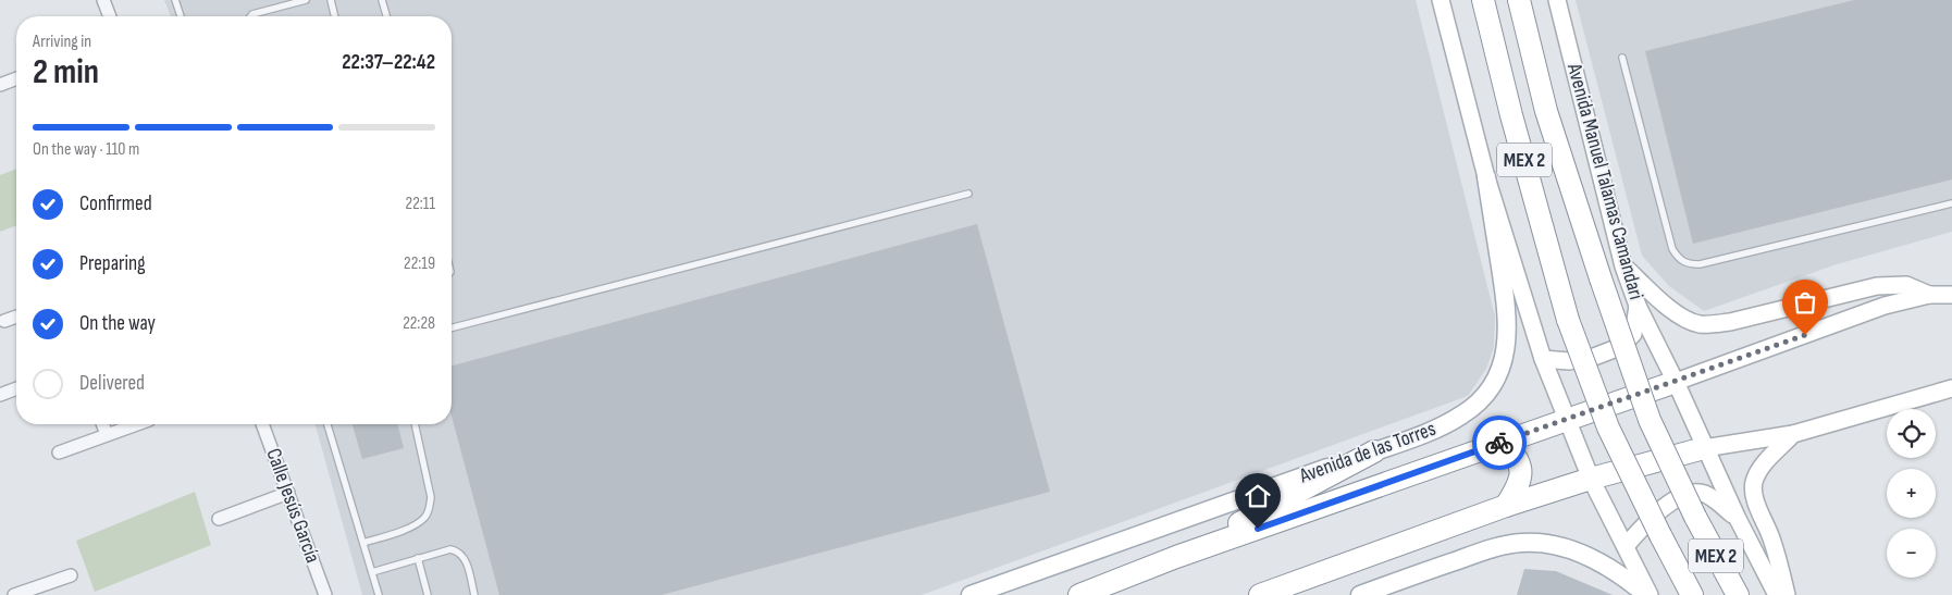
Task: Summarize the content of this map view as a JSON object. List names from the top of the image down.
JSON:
{
  "streets": {
    "highway": ["MEX 2", "Avenida de las Torres"],
    "main road": ["Avenida Manuel Talamas Camandari"],
    "street": ["Calle Jesús García"]
  },
  "crossings": [
    ["Avenida Manuel Talamas Camandari", "Avenida de las Torres"]
  ],
  "page": {
    "heading": ["2 min", "Arriving in", "22:37–22:42"],
    "bar": "On the way · 110 m",
    "list": [
      ["Confirmed", "22:11"],
      ["Preparing", "22:19"],
      ["On the way", "22:28"],
      "Delivered"
    ],
    "map_buttons": ["+", "−"]
  }
}
